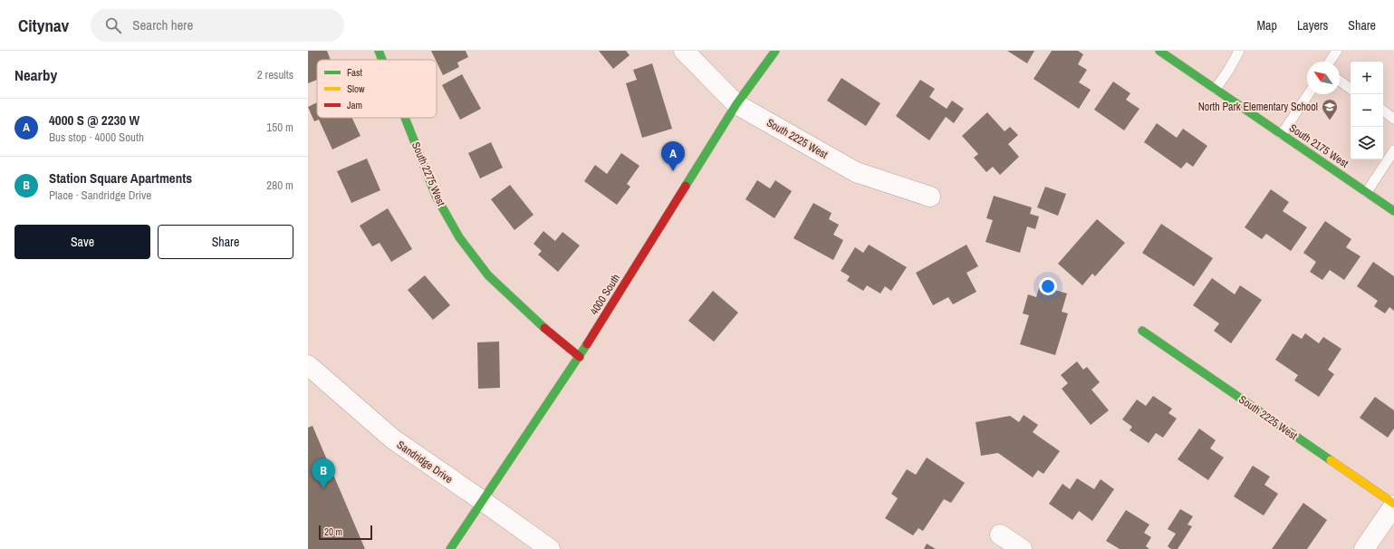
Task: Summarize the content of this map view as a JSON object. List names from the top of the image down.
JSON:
{
  "streets": {
    "street": [
      "South 2225 West",
      "South 2175 West",
      "South 2275 West",
      "4000 South",
      "Sandridge Drive"
    ]
  },
  "crossings": [
    ["South 2225 West", "4000 South"],
    ["South 2275 West", "4000 South"],
    ["4000 South", "Sandridge Drive"]
  ],
  "places": {
    "school or university": ["North Park Elementary School"]
  },
  "legend": ["Fast", "Slow", "Jam"],
  "scale_bar": "20 m",
  "north": "top left",
  "page": {
    "header": "Citynav",
    "search": "Search here",
    "nav": ["Map", "Layers", "Share"],
    "heading": ["Nearby", "2 results"],
    "map_buttons": ["+", "−"],
    "list": [
      {
        "mark": "A",
        "name": "4000 S @ 2230 W",
        "note": "Bus stop · 4000 South",
        "value": "150 m"
      },
      {
        "mark": "B",
        "name": "Station Square Apartments",
        "note": "Place · Sandridge Drive",
        "value": "280 m"
      }
    ],
    "pins": ["A", "B"],
    "buttons": ["Save", "Share"],
    "scale": "20 m"
  }
}
